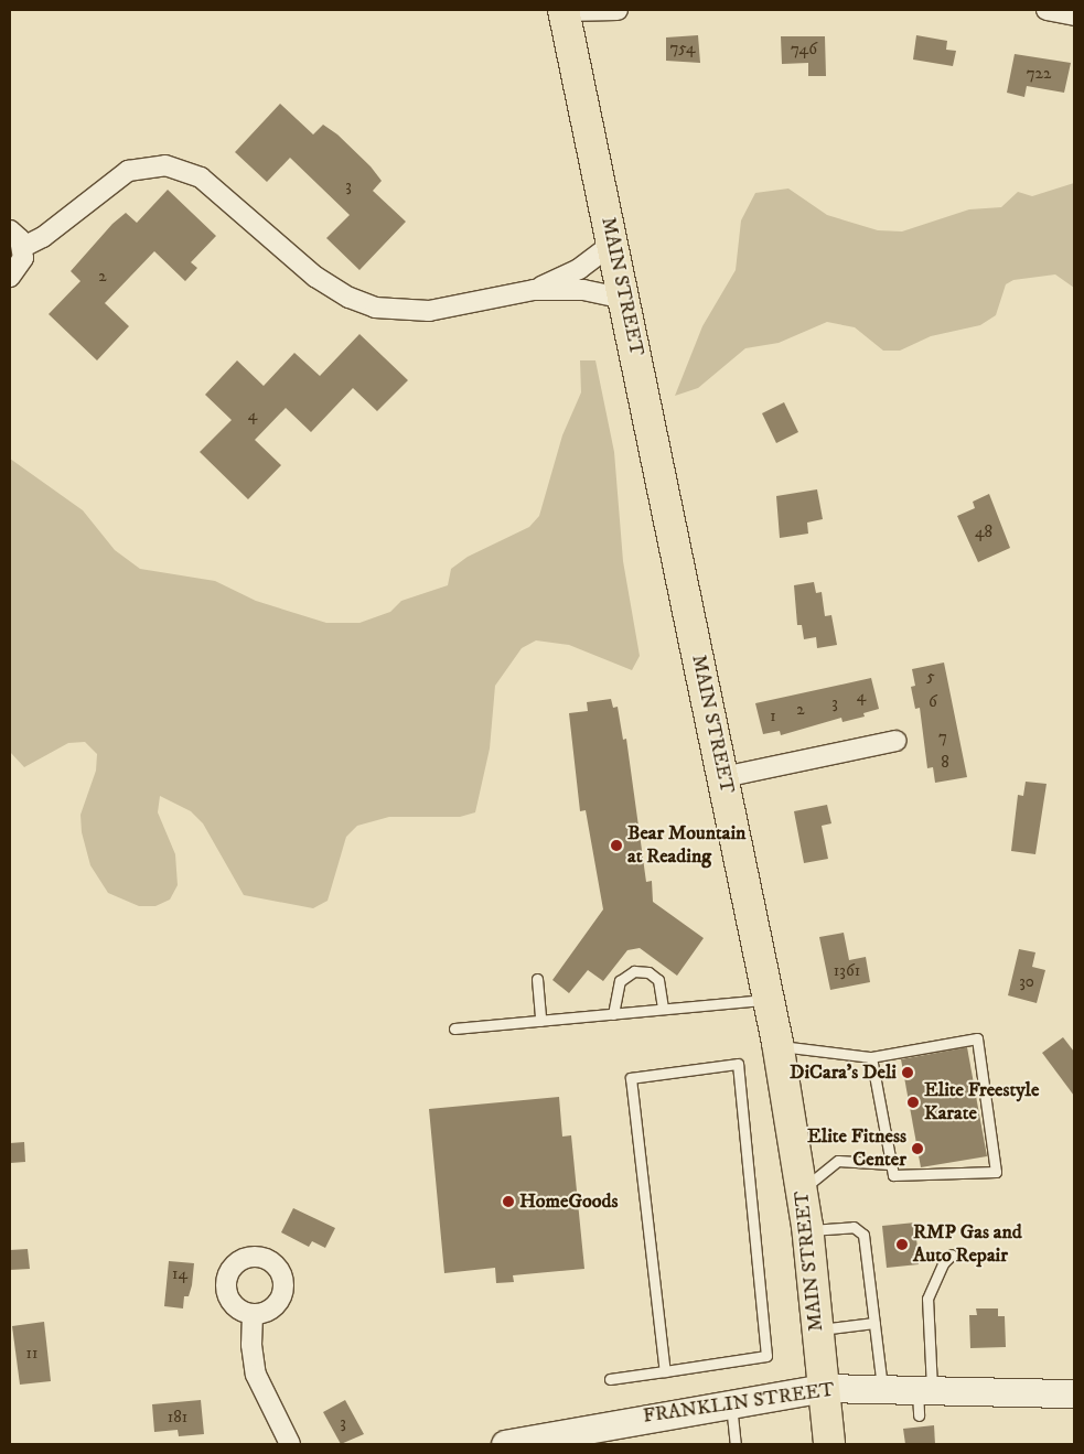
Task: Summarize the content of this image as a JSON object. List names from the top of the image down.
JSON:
{
  "streets": {
    "main road": ["MAIN STREET", "FRANKLIN STREET"]
  },
  "crossings": [
    ["MAIN STREET", "FRANKLIN STREET"]
  ],
  "places": [
    "Bear Mountain at Reading",
    "DiCara's Deli",
    "Elite Freestyle Karate",
    "Elite Fitness Center",
    "HomeGoods",
    "RMP Gas and Auto Repair"
  ],
  "house_numbers": [
    "754",
    "746",
    "722",
    "3",
    "2",
    "4",
    "48",
    "5",
    "4",
    "6",
    "3",
    "2",
    "1",
    "7",
    "8",
    "1361",
    "30",
    "14",
    "11",
    "181",
    "3"
  ]
}
